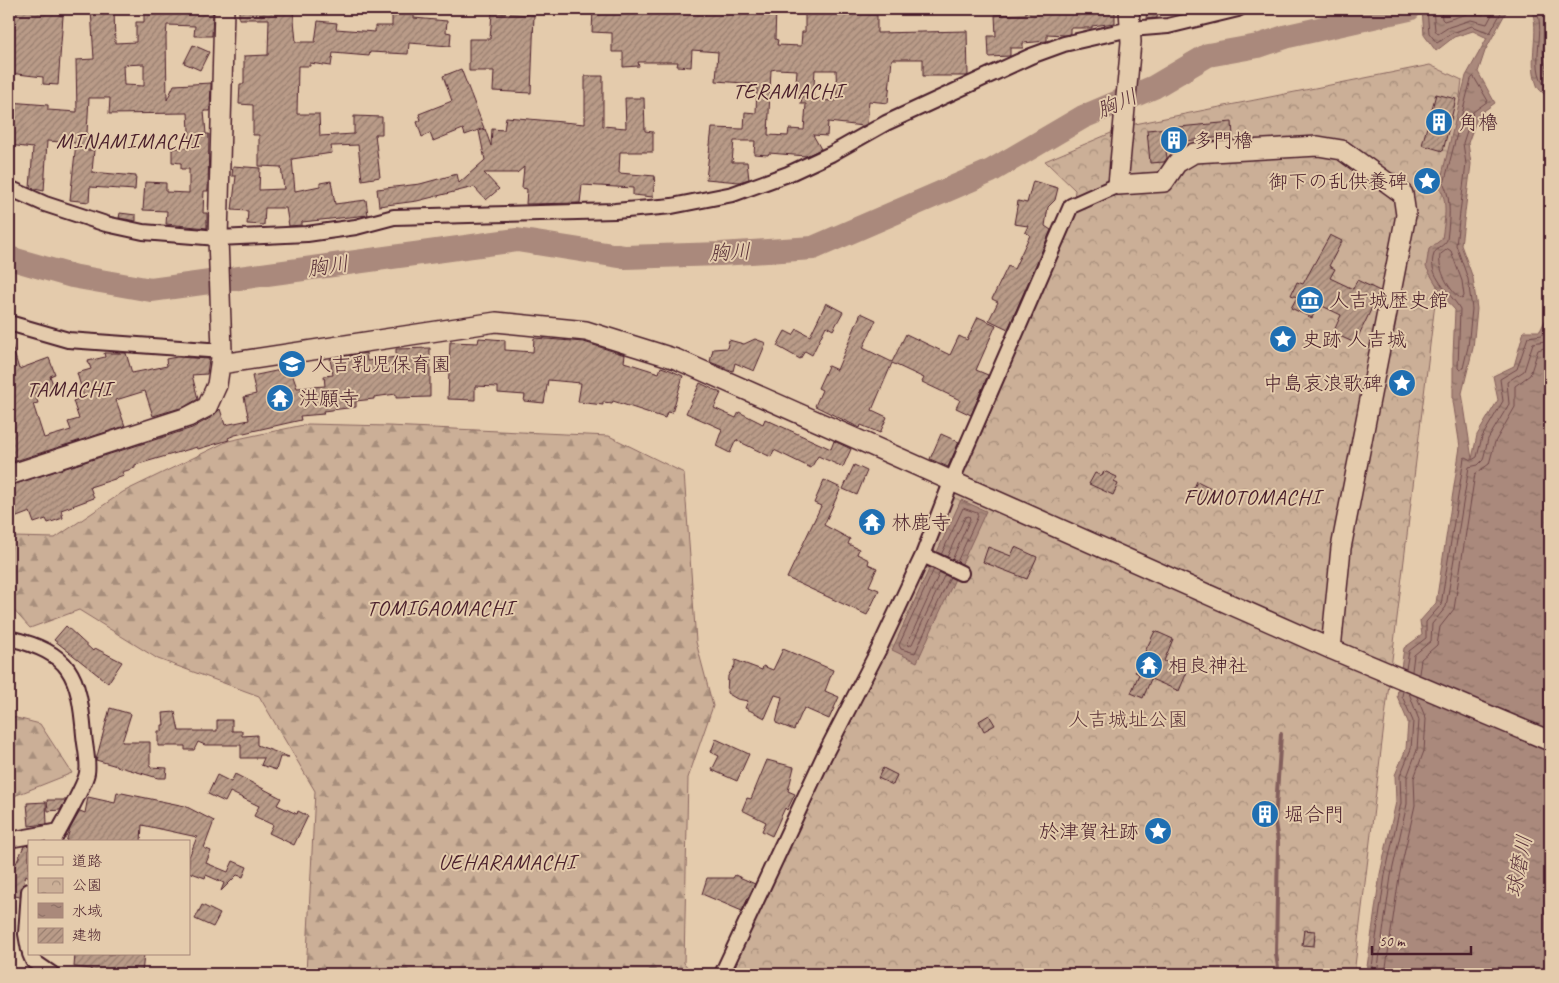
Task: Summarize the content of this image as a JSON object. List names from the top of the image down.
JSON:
{
  "districts": [
    "TERAMACHI",
    "MINAMIMACHI",
    "TAMACHI",
    "FUMOTOMACHI",
    "TOMIGAOMACHI",
    "UEHARAMACHI"
  ],
  "water": ["胸川", "球磨川"],
  "parks": ["人吉城址公園"],
  "places": {
    "building": ["角櫓", "多門櫓", "堀合門"],
    "place": [
      "御下の乱供養碑",
      "史跡 人吉城",
      "中島哀浪歌碑",
      "於津賀社跡"
    ],
    "museum": ["人吉城歴史館"],
    "school or university": ["人吉乳児保育園"],
    "temple": ["洪願寺", "林鹿寺", "相良神社"]
  },
  "legend": [
    "道路",
    "公園",
    "水域",
    "建物"
  ],
  "scale_bar": "50 m"
}
